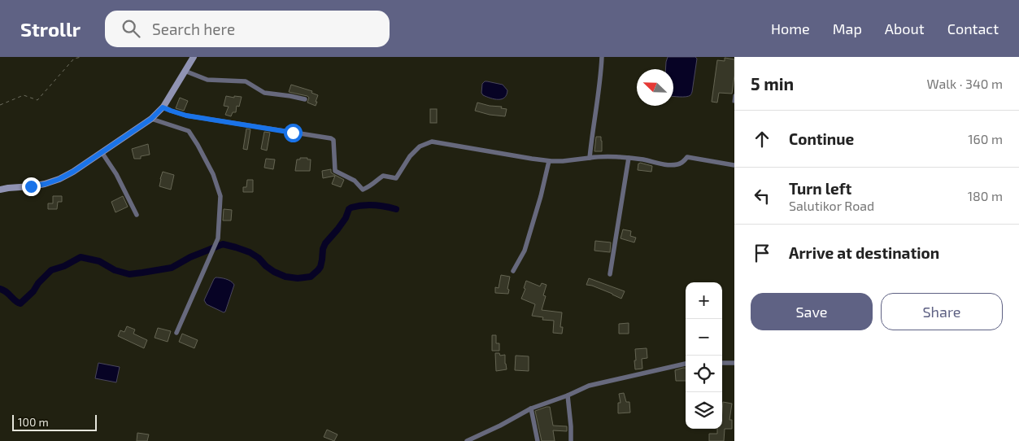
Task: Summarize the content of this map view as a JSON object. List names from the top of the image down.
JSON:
{
  "scale_bar": "100 m",
  "north": "top left",
  "page": {
    "header": "Strollr",
    "search": "Search here",
    "nav": [
      "Home",
      "Map",
      "About",
      "Contact"
    ],
    "heading": ["5 min", "Walk · 340 m"],
    "list": [
      ["Continue", "160 m"],
      ["Turn left", "Salutikor Road", "180 m"],
      "Arrive at destination"
    ],
    "buttons": ["Save", "Share"],
    "map_buttons": ["+", "−"],
    "scale": "100 m"
  }
}
